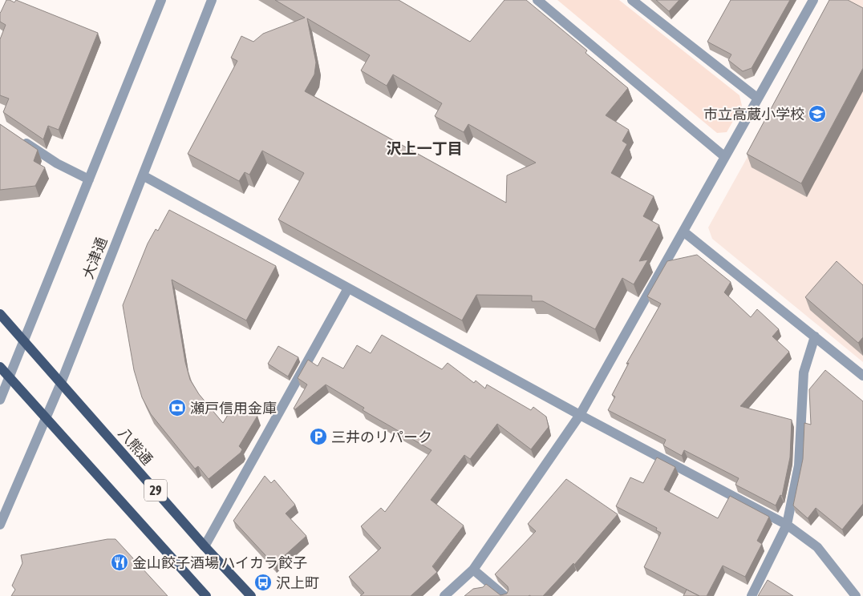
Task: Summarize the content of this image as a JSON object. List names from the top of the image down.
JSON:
{
  "streets": {
    "main road": ["八熊通", "29"],
    "street": ["大津通"]
  },
  "crossings": [
    ["大津通", "八熊通"],
    ["大津通", "29"]
  ],
  "districts": ["沢上一丁目"],
  "places": {
    "school or university": ["市立高蔵小学校"],
    "bank": ["瀬戸信用金庫"],
    "parking": ["三井のリパーク"],
    "restaurant": ["金山餃子酒場 ハイカラ餃子"],
    "bus stop": ["沢上町"]
  }
}
